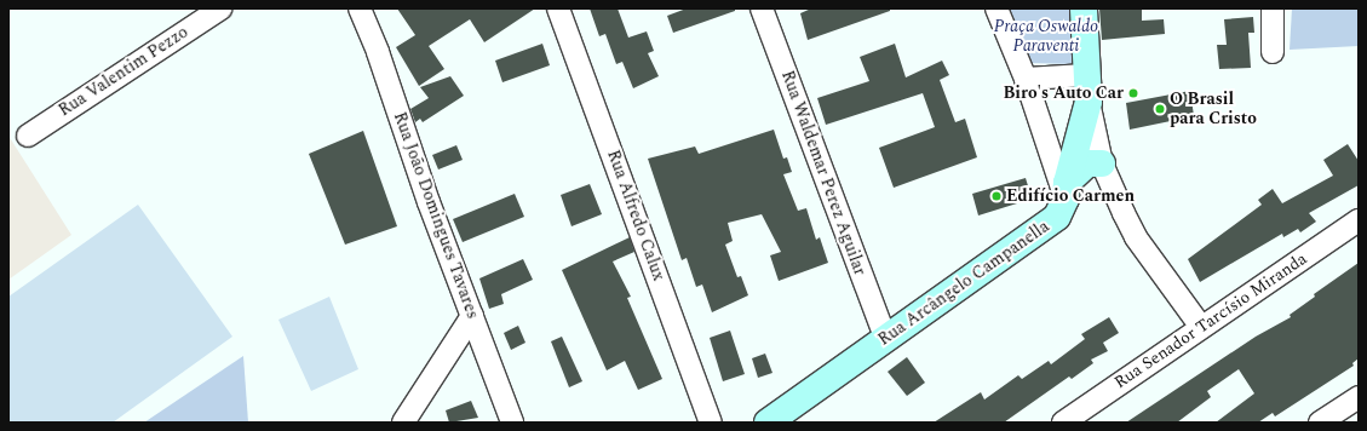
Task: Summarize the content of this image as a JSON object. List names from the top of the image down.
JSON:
{
  "streets": {
    "street": [
      "Rua Valentim Pezzo",
      "Rua Waldemar Perez Aguilar",
      "Rua João Domingues Tavares",
      "Rua Alfredo Calux",
      "Rua Arcângelo Campanella",
      "Rua Senador Tarcísio Miranda"
    ]
  },
  "crossings": [
    ["Rua Waldemar Perez Aguilar", "Rua Arcângelo Campanella"]
  ],
  "parks": ["Praça Oswaldo Paraventi"],
  "places": ["Biro's Auto Car", "O Brasil para Cristo", "Edifício Carmen"]
}
